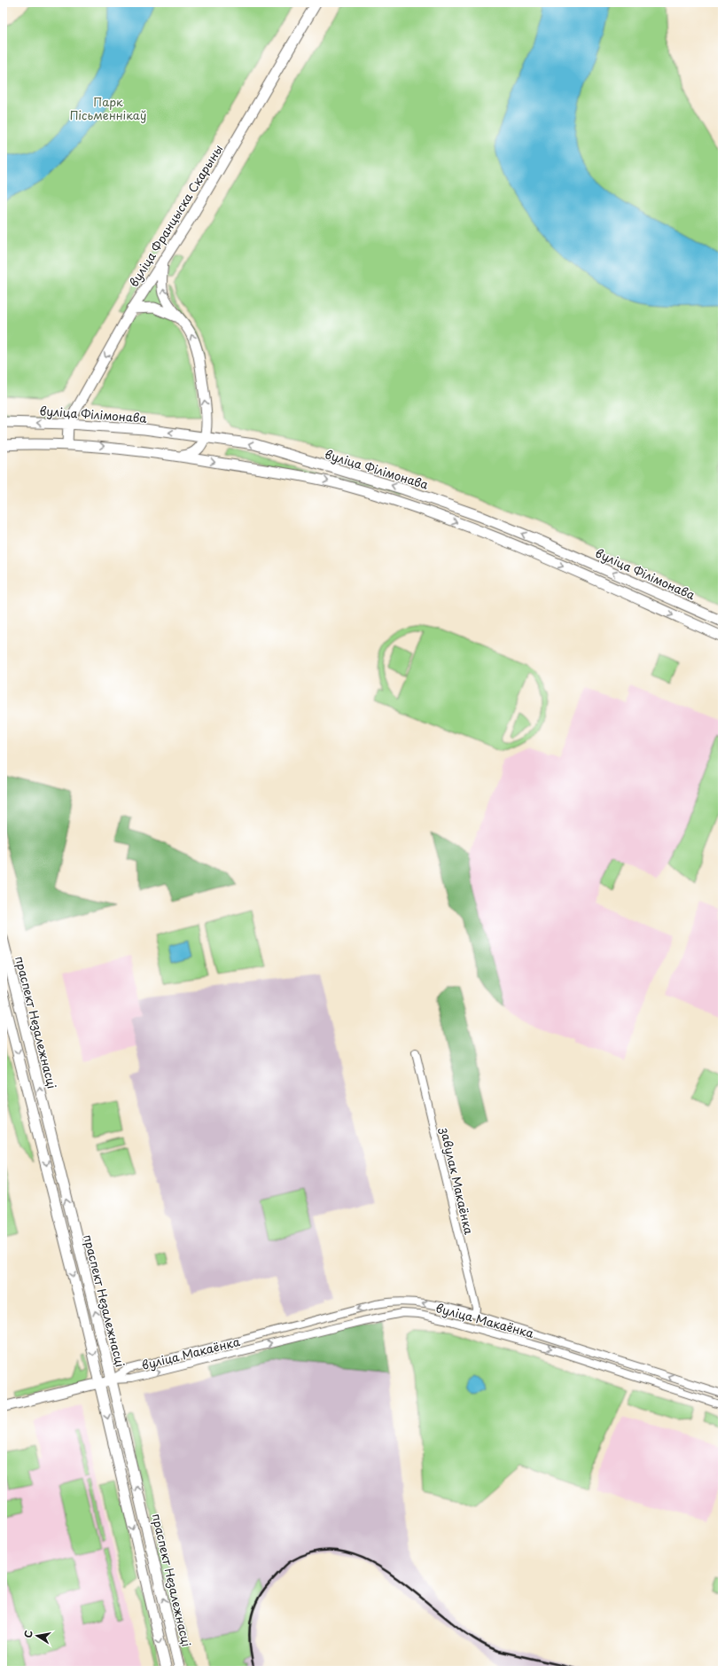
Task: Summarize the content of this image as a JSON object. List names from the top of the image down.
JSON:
{
  "streets": {
    "main road": ["вуліца Францыска Скарыны", "вуліца Філімонава", "праспект Незалежнасці"],
    "street": ["завулак Макаёнка", "вуліца Макаёнка"]
  },
  "crossings": [
    ["вуліца Францыска Скарыны", "вуліца Філімонава"],
    ["праспект Незалежнасці", "вуліца Макаёнка"],
    ["завулак Макаёнка", "вуліца Макаёнка"]
  ],
  "parks": ["Парк Пісьменнікаў"],
  "north": "left"
}
